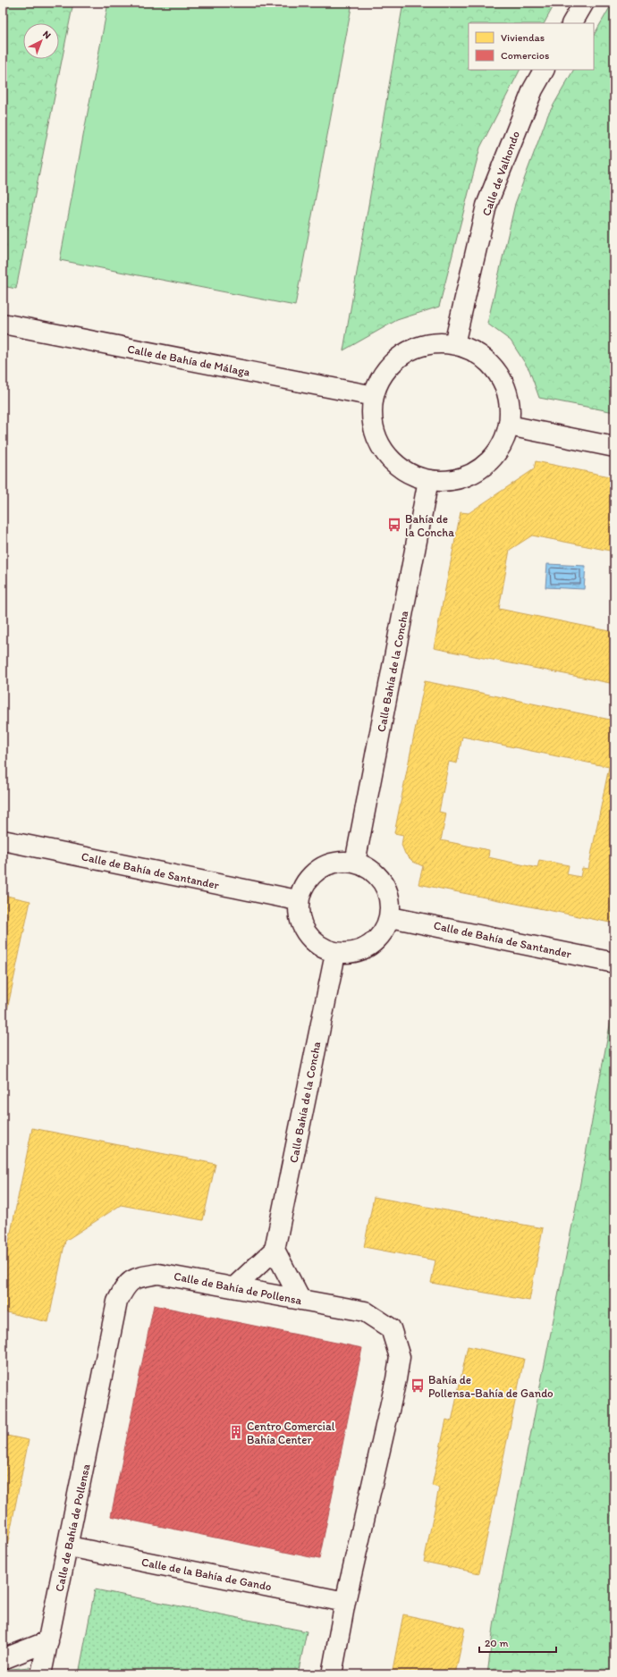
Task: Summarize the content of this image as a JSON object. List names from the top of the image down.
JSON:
{
  "streets": {
    "street": [
      "Calle de Valhondo",
      "Calle de Bahía de Málaga",
      "Calle Bahía de la Concha",
      "Calle de Bahía de Santander",
      "Calle de Bahía de Pollensa",
      "Calle de la Bahía de Gando"
    ]
  },
  "crossings": [
    ["Calle Bahía de la Concha", "Calle de Bahía de Santander"],
    ["Calle de Bahía de Pollensa", "Calle de la Bahía de Gando"]
  ],
  "places": {
    "bus stop": ["Bahía de la Concha", "Bahía de Pollensa-Bahía de Gando"],
    "building": ["Centro Comercial Bahía Center"]
  },
  "legend": ["Viviendas", "Comercios"],
  "scale_bar": "20 m",
  "north": "top right"
}
